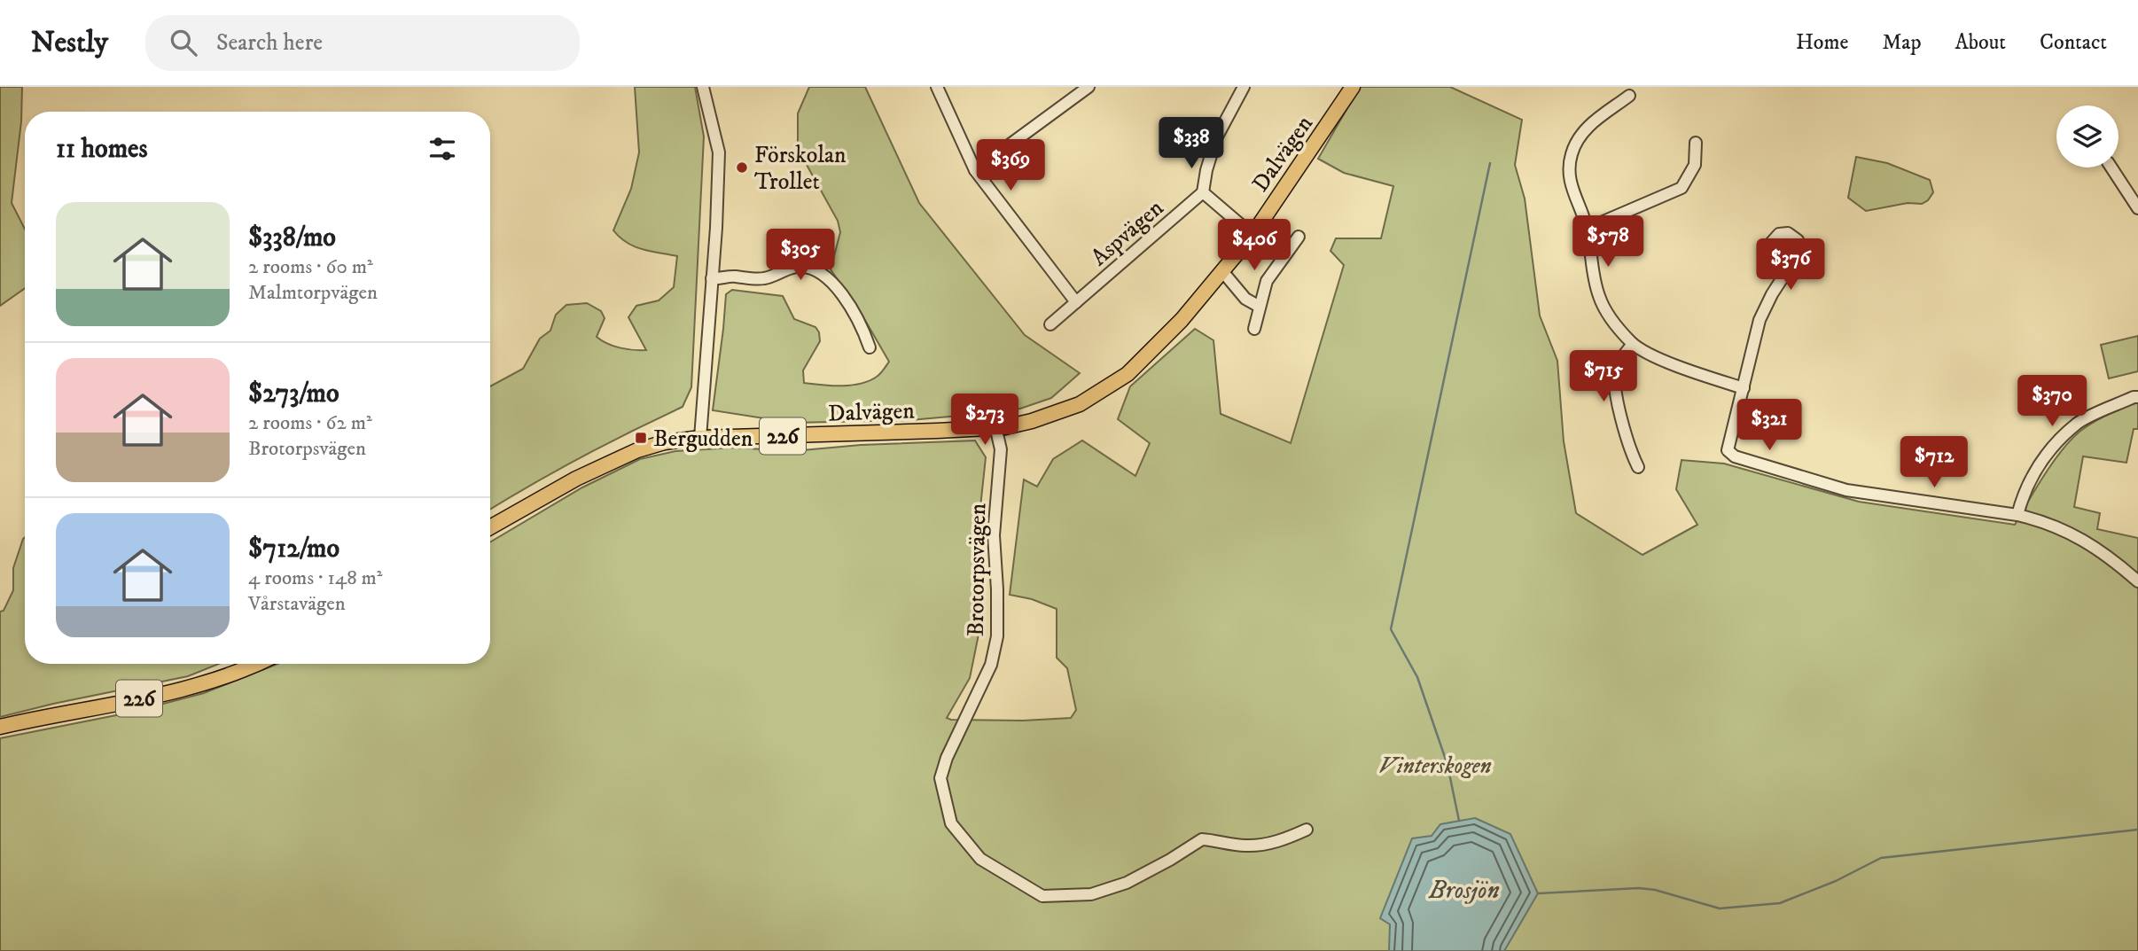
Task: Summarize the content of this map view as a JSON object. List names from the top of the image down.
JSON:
{
  "streets": {
    "main road": ["Dalvägen", "226"],
    "street": ["Aspvägen", "Brotorpsvägen"]
  },
  "crossings": [
    ["Dalvägen", "Brotorpsvägen"]
  ],
  "water": ["Brosjön"],
  "parks": ["Vinterskogen"],
  "places": {
    "other": ["Förskolan Trollet"],
    "transit": ["Bergudden"]
  },
  "page": {
    "header": "Nestly",
    "search": "Search here",
    "nav": [
      "Home",
      "Map",
      "About",
      "Contact"
    ],
    "heading": "11 homes",
    "price": [
      "$338",
      "$369",
      "$578",
      "$406",
      "$305",
      "$376",
      "$715",
      "$370",
      "$273",
      "$321",
      "$712"
    ],
    "list": [
      {
        "name": "$338/mo",
        "note": "2 rooms · 60 m² · Malmtorpvägen"
      },
      {
        "name": "$273/mo",
        "note": "2 rooms · 62 m² · Brotorpsvägen"
      },
      {
        "name": "$712/mo",
        "note": "4 rooms · 148 m² · Vårstavägen"
      }
    ]
  }
}
